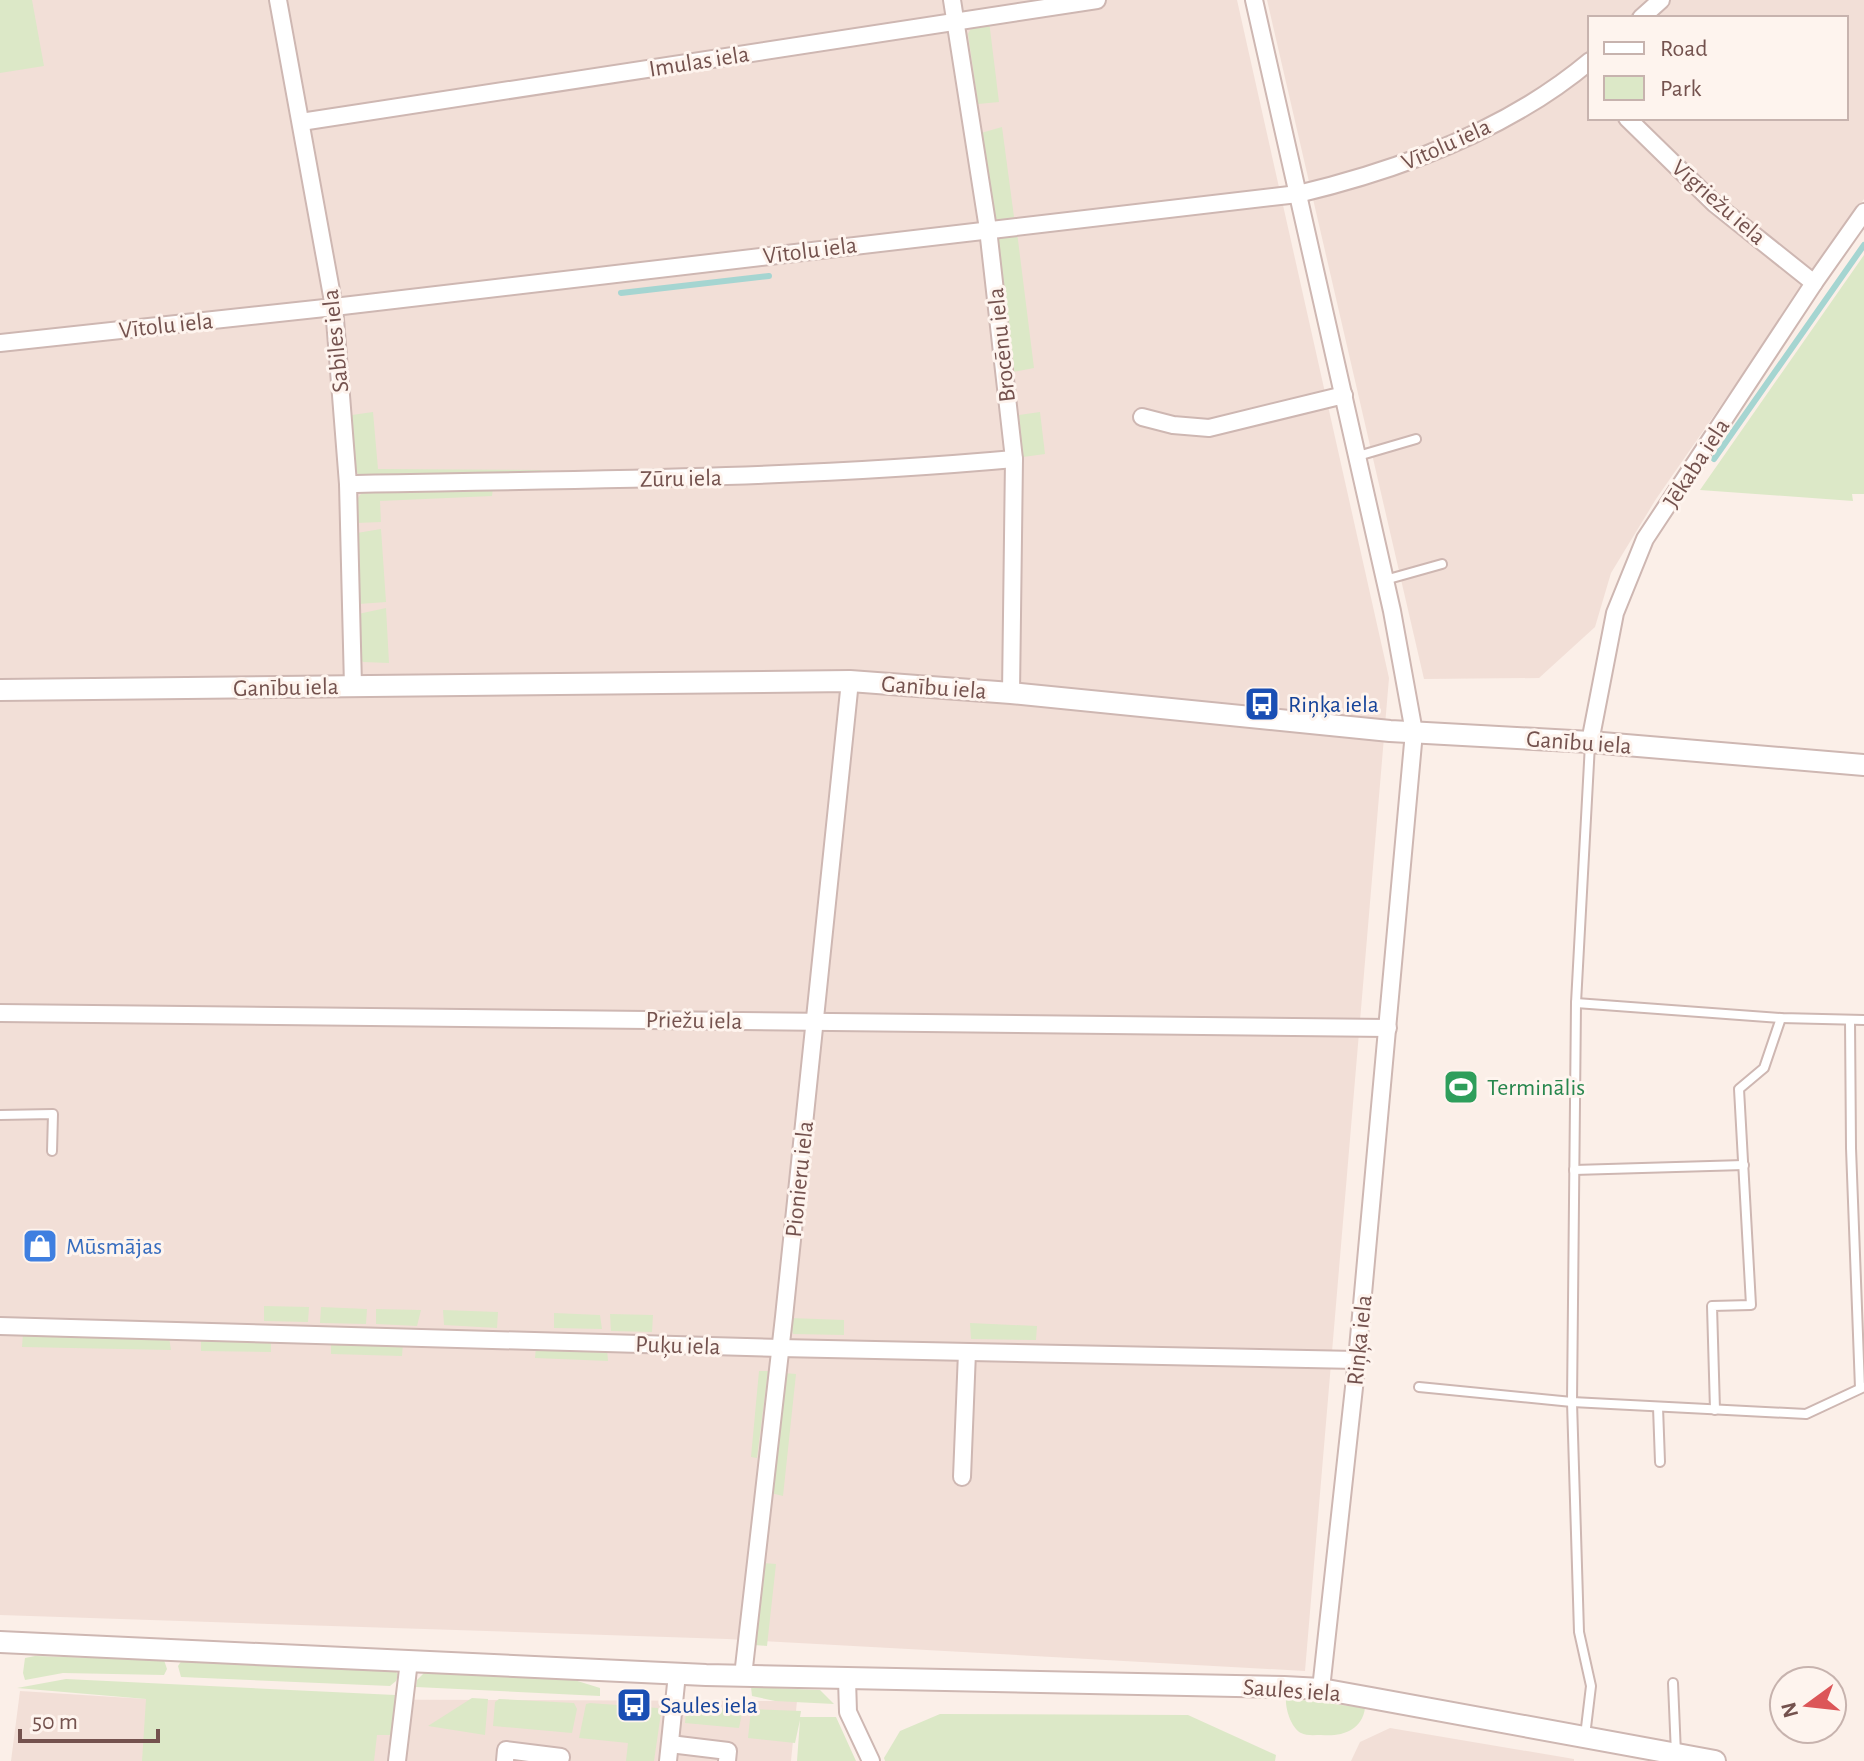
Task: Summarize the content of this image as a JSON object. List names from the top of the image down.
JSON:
{
  "streets": {
    "street": [
      "Imulas iela",
      "Vītolu iela",
      "Vīgriežu iela",
      "Sabiles iela",
      "Brocēnu iela",
      "Jēkaba iela",
      "Zūru iela",
      "Ganību iela",
      "Priežu iela",
      "Pionieru iela",
      "Riņķa iela",
      "Puķu iela",
      "Saules iela"
    ]
  },
  "crossings": [
    ["Imulas iela", "Sabiles iela"],
    ["Imulas iela", "Brocēnu iela"],
    ["Vītolu iela", "Sabiles iela"],
    ["Vītolu iela", "Brocēnu iela"],
    ["Vītolu iela", "Riņķa iela"],
    ["Vīgriežu iela", "Jēkaba iela"],
    ["Sabiles iela", "Zūru iela"],
    ["Sabiles iela", "Ganību iela"],
    ["Brocēnu iela", "Zūru iela"],
    ["Brocēnu iela", "Ganību iela"],
    ["Jēkaba iela", "Ganību iela"],
    ["Ganību iela", "Pionieru iela"],
    ["Ganību iela", "Riņķa iela"],
    ["Priežu iela", "Pionieru iela"],
    ["Priežu iela", "Riņķa iela"],
    ["Pionieru iela", "Puķu iela"],
    ["Pionieru iela", "Saules iela"],
    ["Riņķa iela", "Puķu iela"],
    ["Riņķa iela", "Saules iela"]
  ],
  "places": {
    "bus stop": ["Riņķa iela", "Saules iela"],
    "sports": ["Terminālis"],
    "shop": ["Mūsmājas"]
  },
  "legend": ["Road", "Park"],
  "scale_bar": "50 m",
  "north": "left"
}
